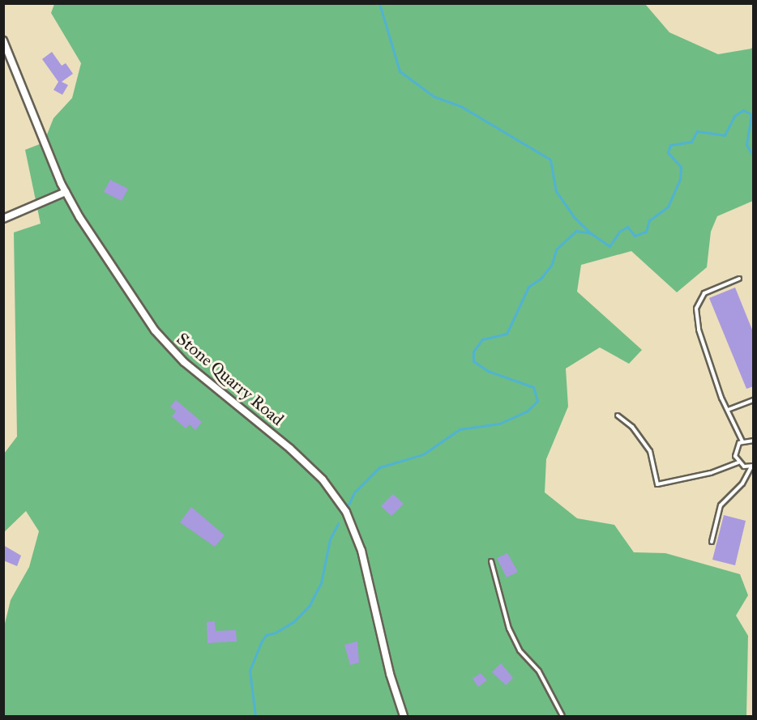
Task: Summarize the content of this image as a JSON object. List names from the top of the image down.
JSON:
{
  "streets": {
    "street": ["Stone Quarry Road"]
  }
}
